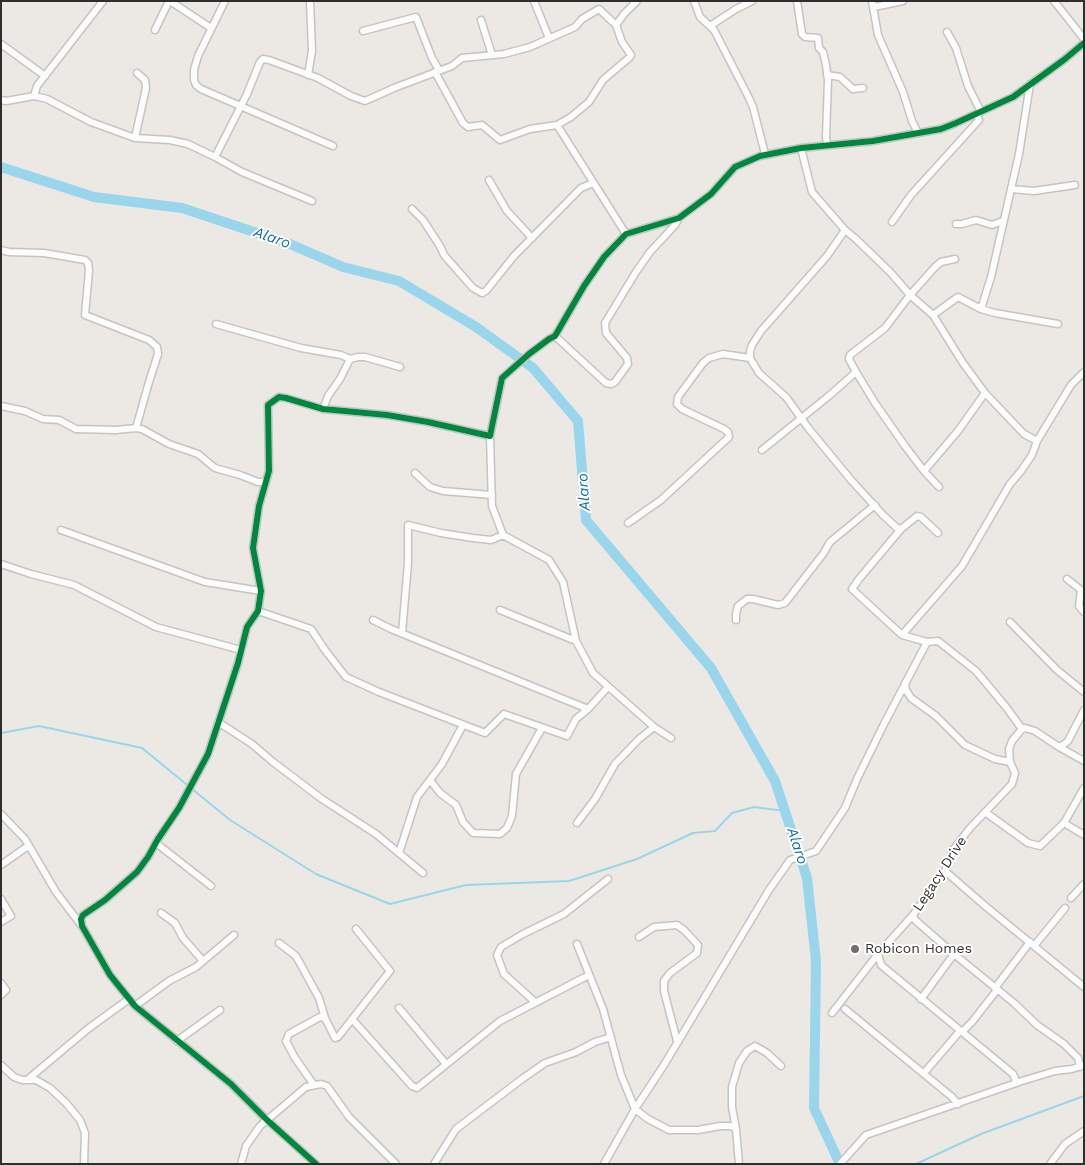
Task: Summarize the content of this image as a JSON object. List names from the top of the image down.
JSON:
{
  "streets": {
    "street": ["Legacy Drive"]
  },
  "water": ["Alaro"],
  "places": ["Robicon Homes"]
}
